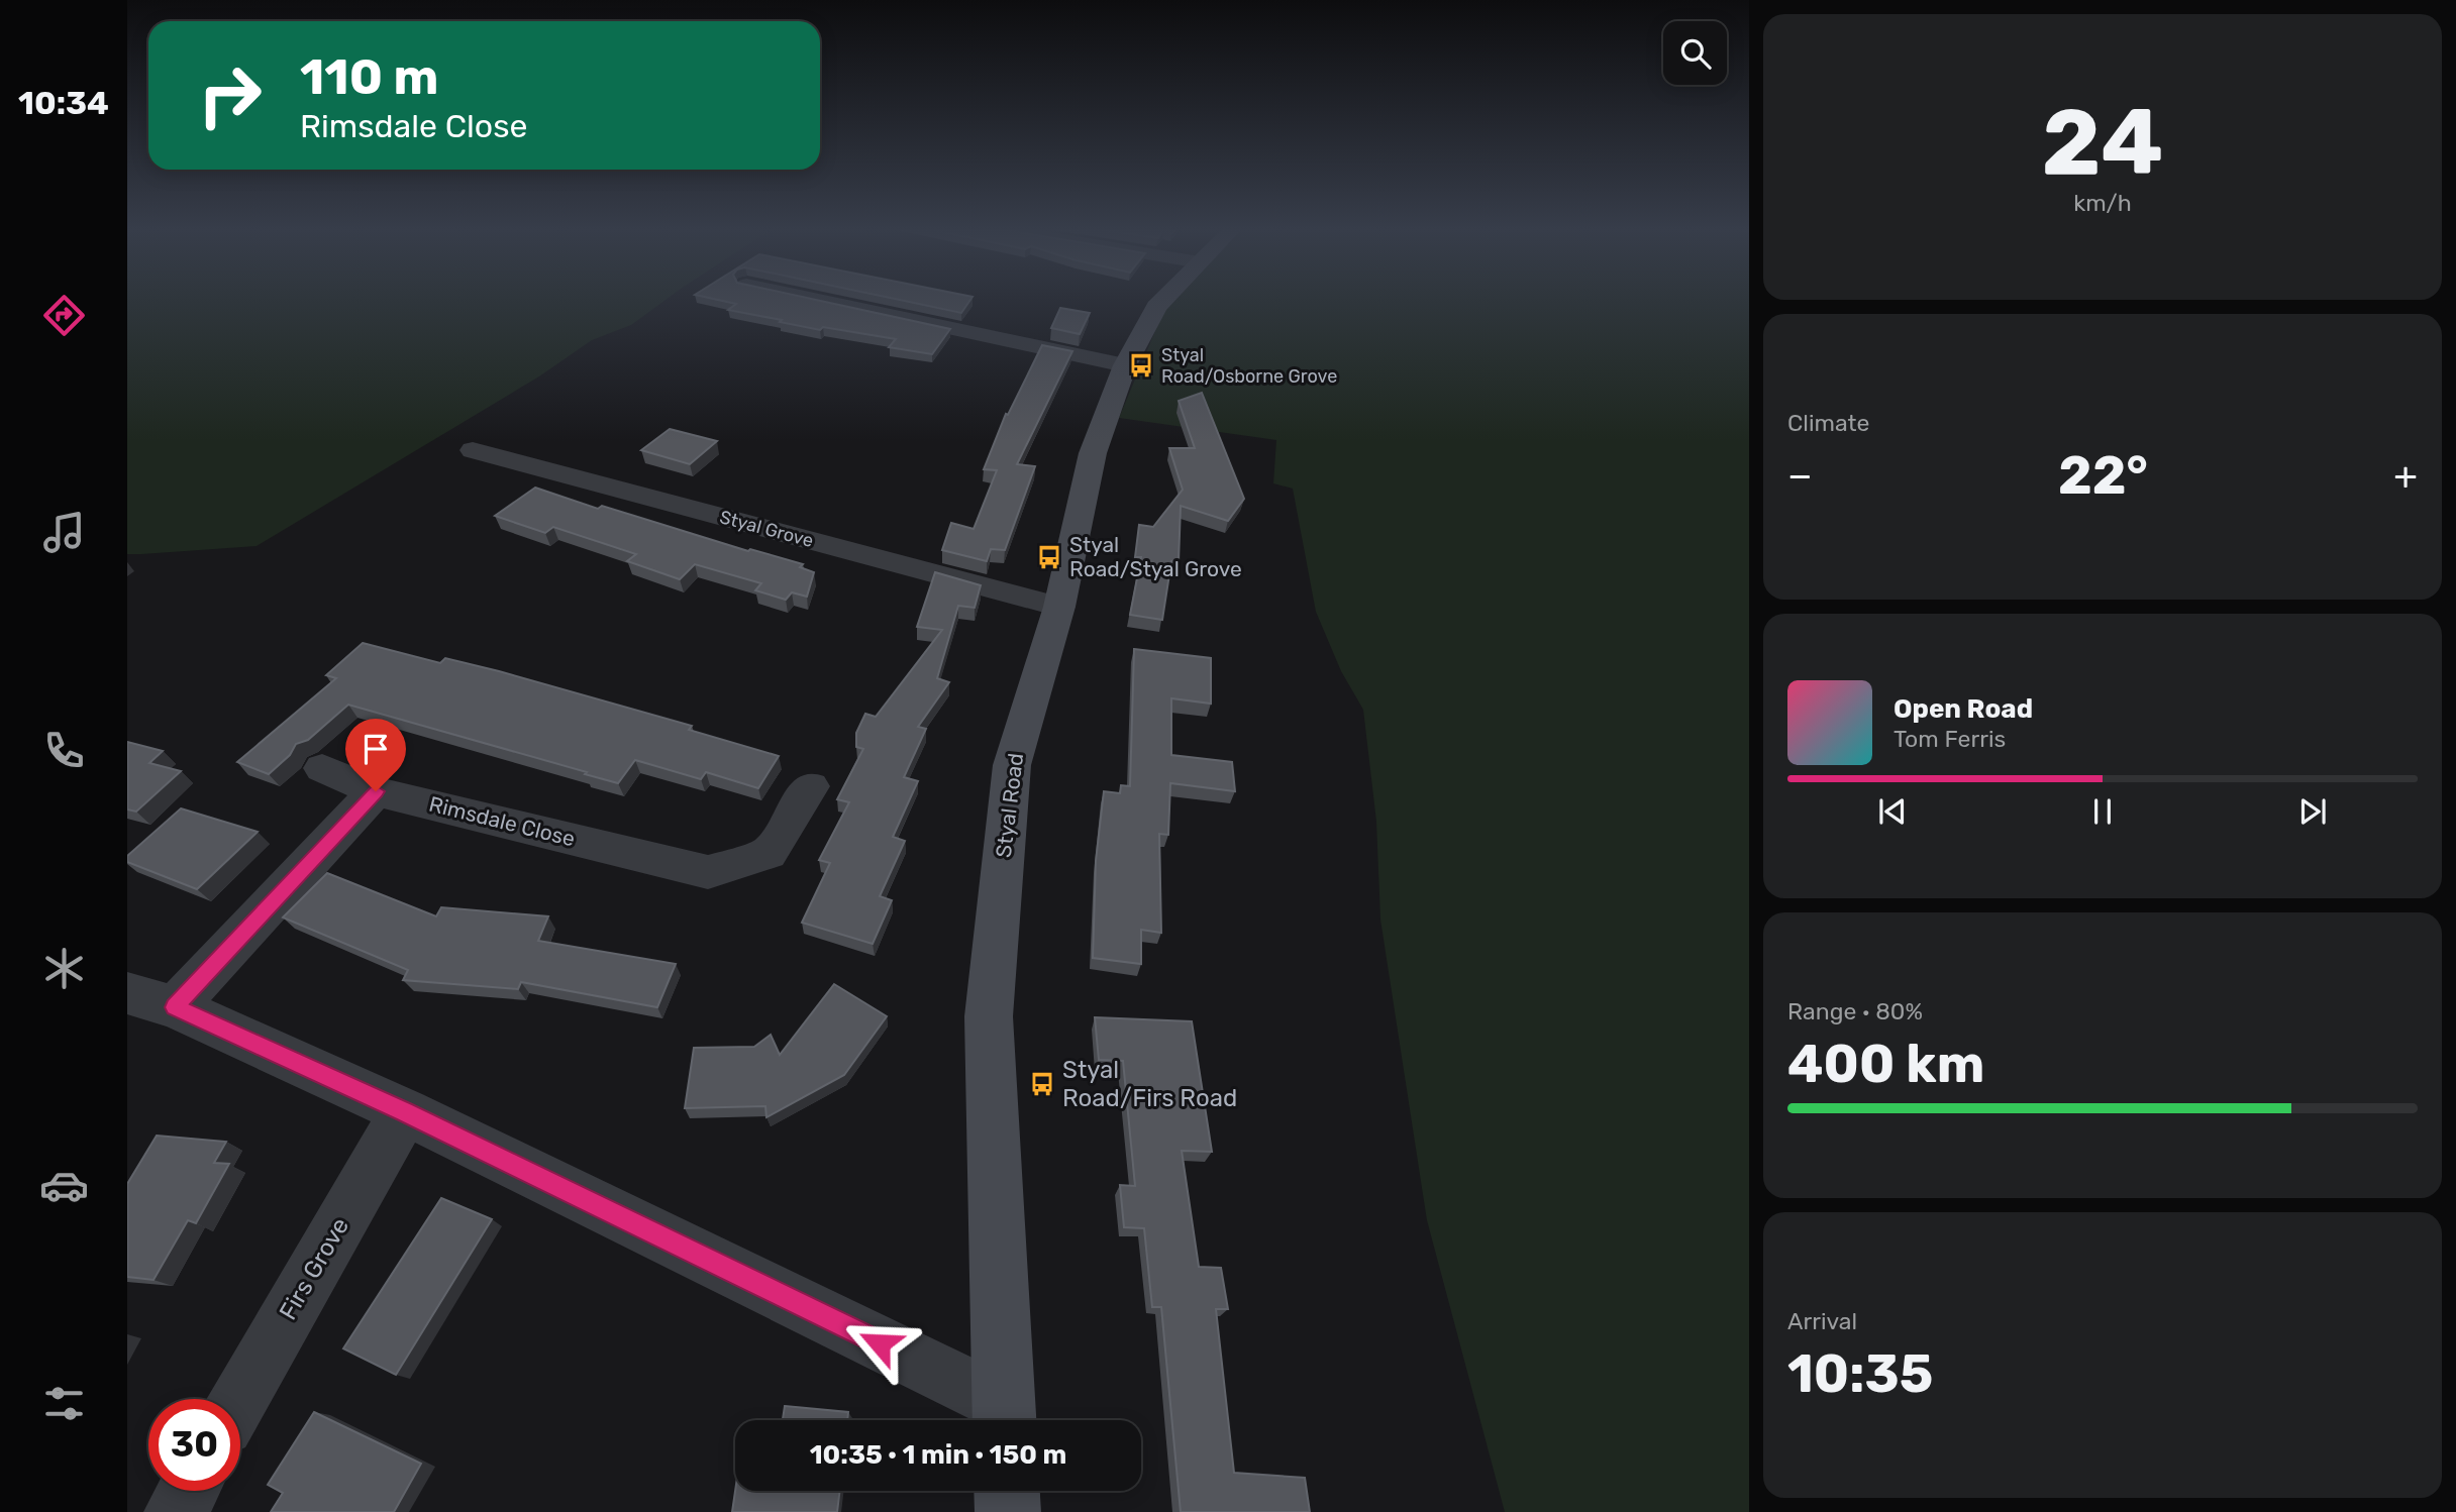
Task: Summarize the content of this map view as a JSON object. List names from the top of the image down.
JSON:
{
  "streets": {
    "main road": ["Styal Road"],
    "street": ["Styal Grove", "Rimsdale Close", "Firs Grove"]
  },
  "crossings": [
    ["Styal Grove", "Styal Road"]
  ],
  "places": {
    "bus stop": ["Styal Road/Osborne Grove", "Styal Road/Styal Grove", "Styal Road/Firs Road"]
  },
  "page": {
    "tabs": "10:34",
    "tile": [
      ["24", "km/h"],
      "Climate",
      ["Range · 80%", "400 km"],
      ["Arrival", "10:35"]
    ],
    "turn": ["110 m", "Rimsdale Close"],
    "heat": ["−", "22°", "+"],
    "song": ["Open Road", "Tom Ferris"],
    "limit": "30",
    "trip": "10:35 · 1 min · 150 m"
  }
}
